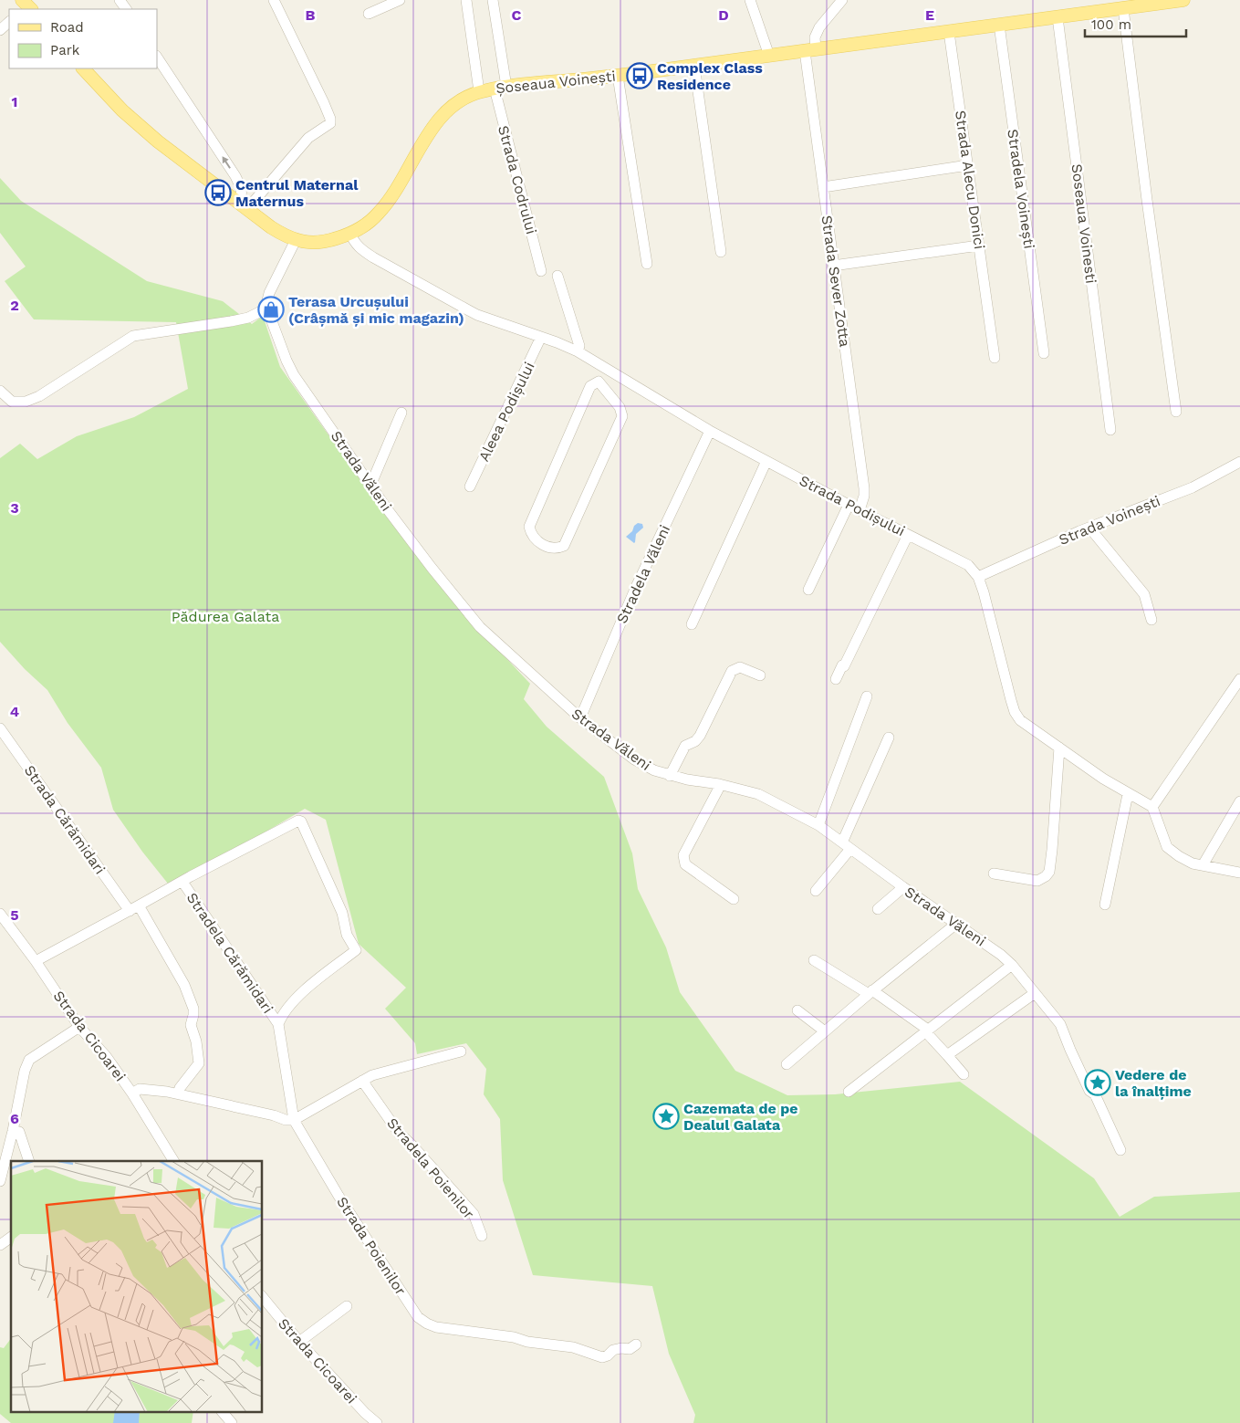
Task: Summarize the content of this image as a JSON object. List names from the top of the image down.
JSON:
{
  "streets": {
    "main road": ["Șoseaua Voinești"],
    "street": [
      "Strada Codrului",
      "Strada Alecu Donici",
      "Stradela Voinești",
      "Soseaua Voinesti",
      "Strada Sever Zotta",
      "Aleea Podișului",
      "Strada Văleni",
      "Strada Podișului",
      "Strada Voinești",
      "Stradela Văleni",
      "Strada Cărămidari",
      "Stradela Cărămidari",
      "Strada Cicoarei",
      "Stradela Poienilor",
      "Strada Poienilor"
    ]
  },
  "crossings": [
    ["Șoseaua Voinești", "Strada Codrului"],
    ["Șoseaua Voinești", "Strada Alecu Donici"],
    ["Șoseaua Voinești", "Stradela Voinești"],
    ["Șoseaua Voinești", "Soseaua Voinesti"],
    ["Șoseaua Voinești", "Strada Sever Zotta"],
    ["Șoseaua Voinești", "Strada Podișului"],
    ["Strada Sever Zotta", "Strada Podișului"],
    ["Aleea Podișului", "Strada Podișului"],
    ["Strada Văleni", "Stradela Văleni"],
    ["Strada Podișului", "Strada Voinești"],
    ["Strada Podișului", "Stradela Văleni"],
    ["Strada Cărămidari", "Stradela Cărămidari"],
    ["Stradela Cărămidari", "Strada Cicoarei"],
    ["Stradela Cărămidari", "Strada Poienilor"]
  ],
  "parks": ["Pădurea Galata"],
  "places": {
    "bus stop": ["Complex Class Residence", "Centrul Maternal Maternus"],
    "shop": ["Terasa Urcușului (Crâșmă și mic magazin)"],
    "place": ["Vedere de la înalțime", "Cazemata de pe Dealul Galata"]
  },
  "legend": ["Road", "Park"],
  "scale_bar": "100 m",
  "grid": {
    "columns": [
      "B",
      "C",
      "D",
      "E"
    ],
    "rows": [
      "1",
      "2",
      "3",
      "4",
      "5",
      "6"
    ]
  }
}
